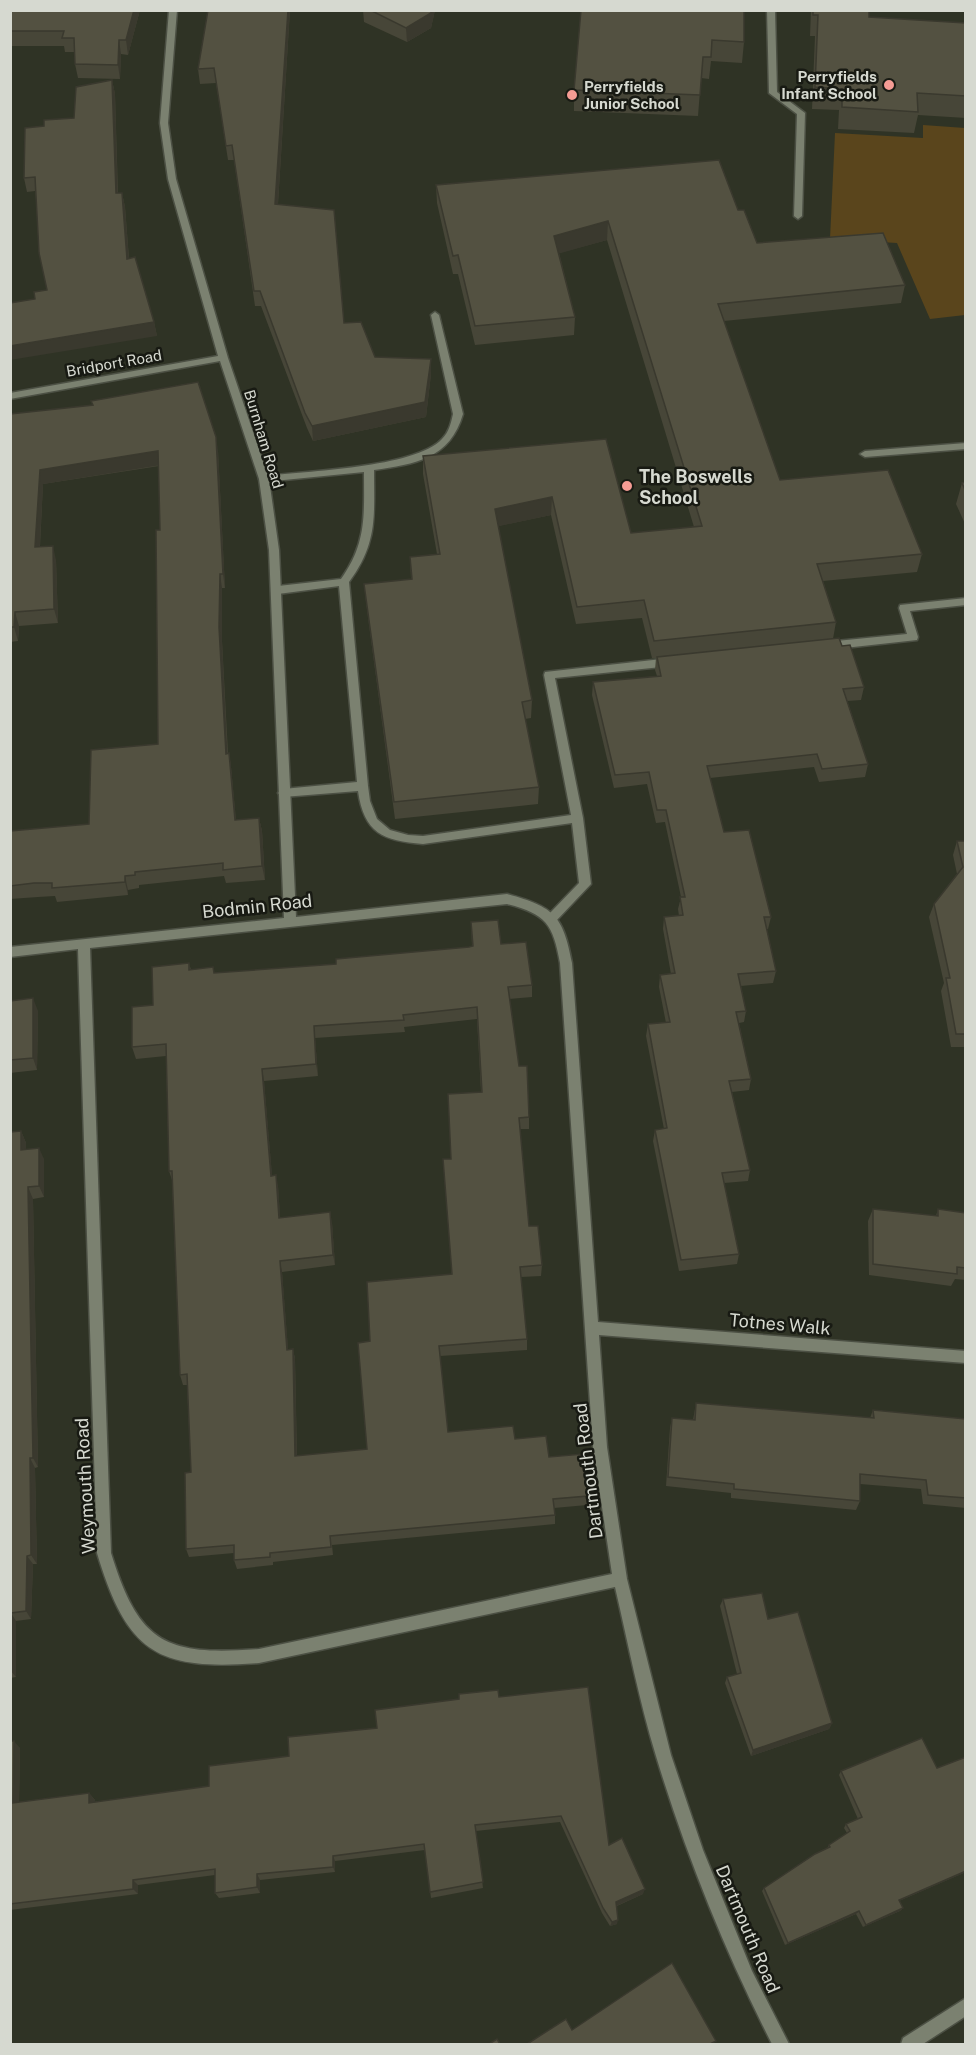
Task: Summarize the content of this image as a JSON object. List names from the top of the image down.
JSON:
{
  "streets": {
    "street": [
      "Bridport Road",
      "Burnham Road",
      "Bodmin Road",
      "Totnes Walk",
      "Dartmouth Road",
      "Weymouth Road"
    ]
  },
  "crossings": [
    ["Bridport Road", "Burnham Road"],
    ["Burnham Road", "Bodmin Road"],
    ["Bodmin Road", "Dartmouth Road"],
    ["Bodmin Road", "Weymouth Road"],
    ["Totnes Walk", "Dartmouth Road"],
    ["Dartmouth Road", "Weymouth Road"]
  ],
  "places": ["Perryfields Infant School", "Perryfields Junior School", "The Boswells School"]
}
